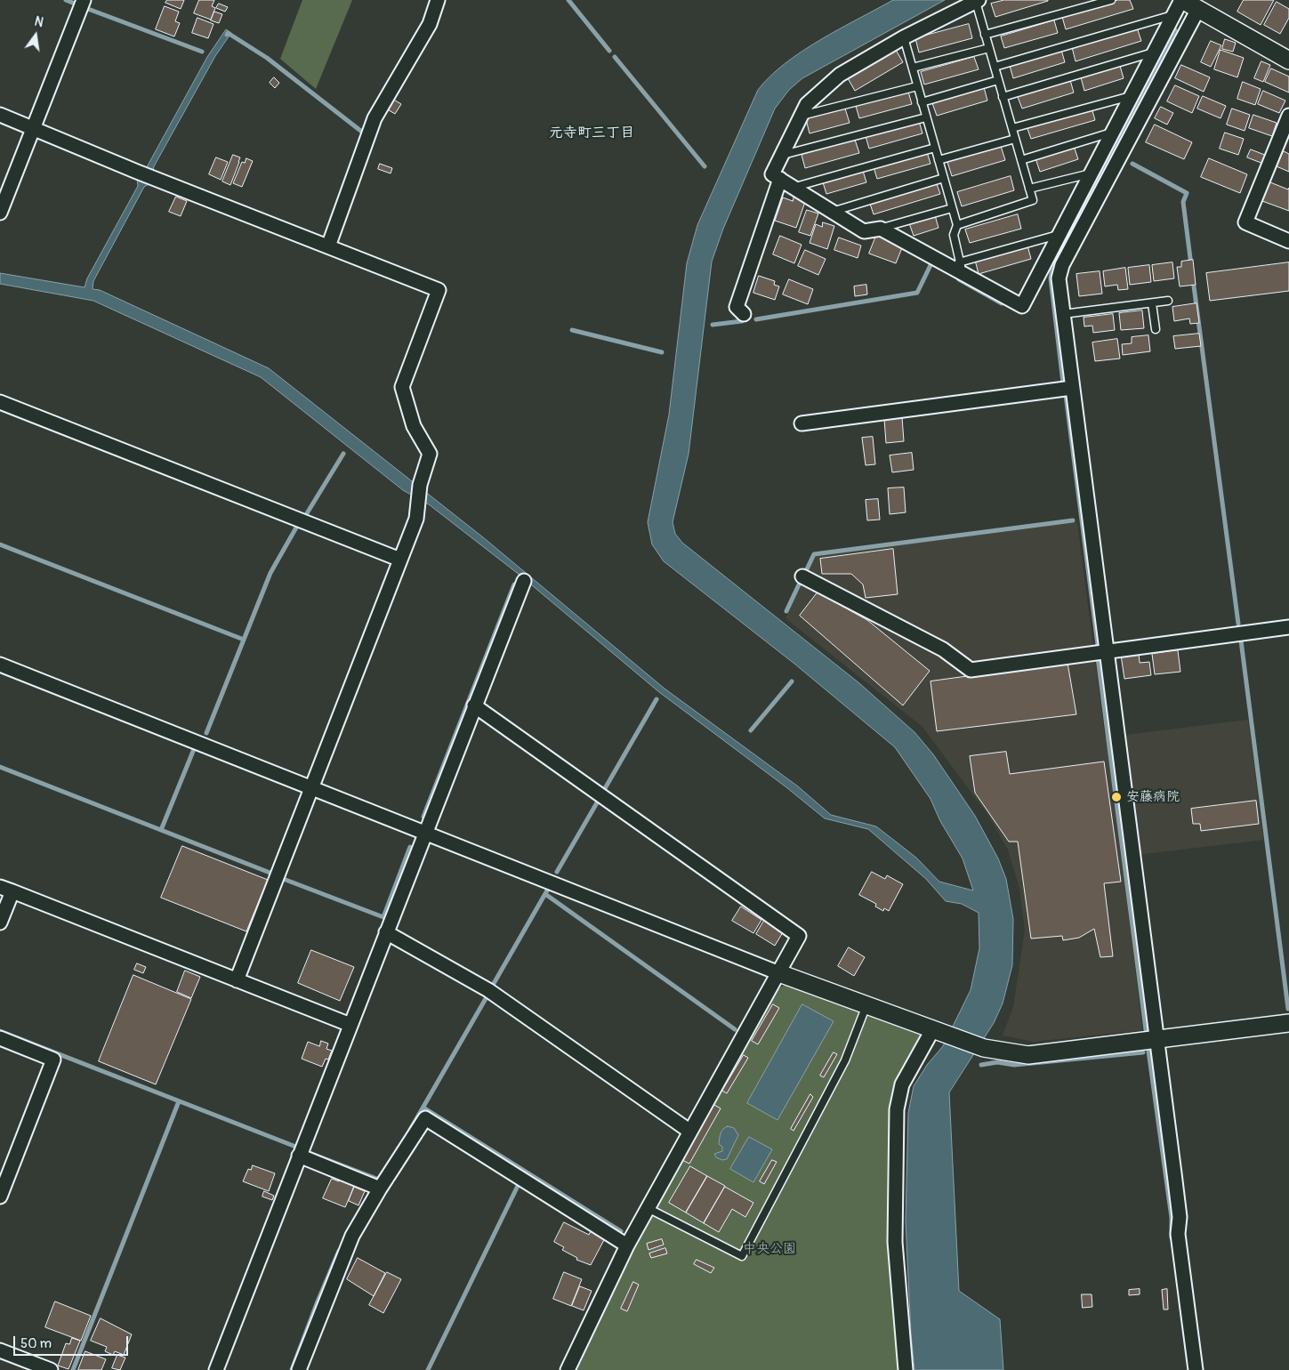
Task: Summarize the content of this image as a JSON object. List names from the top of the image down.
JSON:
{
  "districts": ["元寺町三丁目"],
  "parks": ["中央公園"],
  "places": ["安藤病院"],
  "scale_bar": "50 m",
  "north": "top"
}
